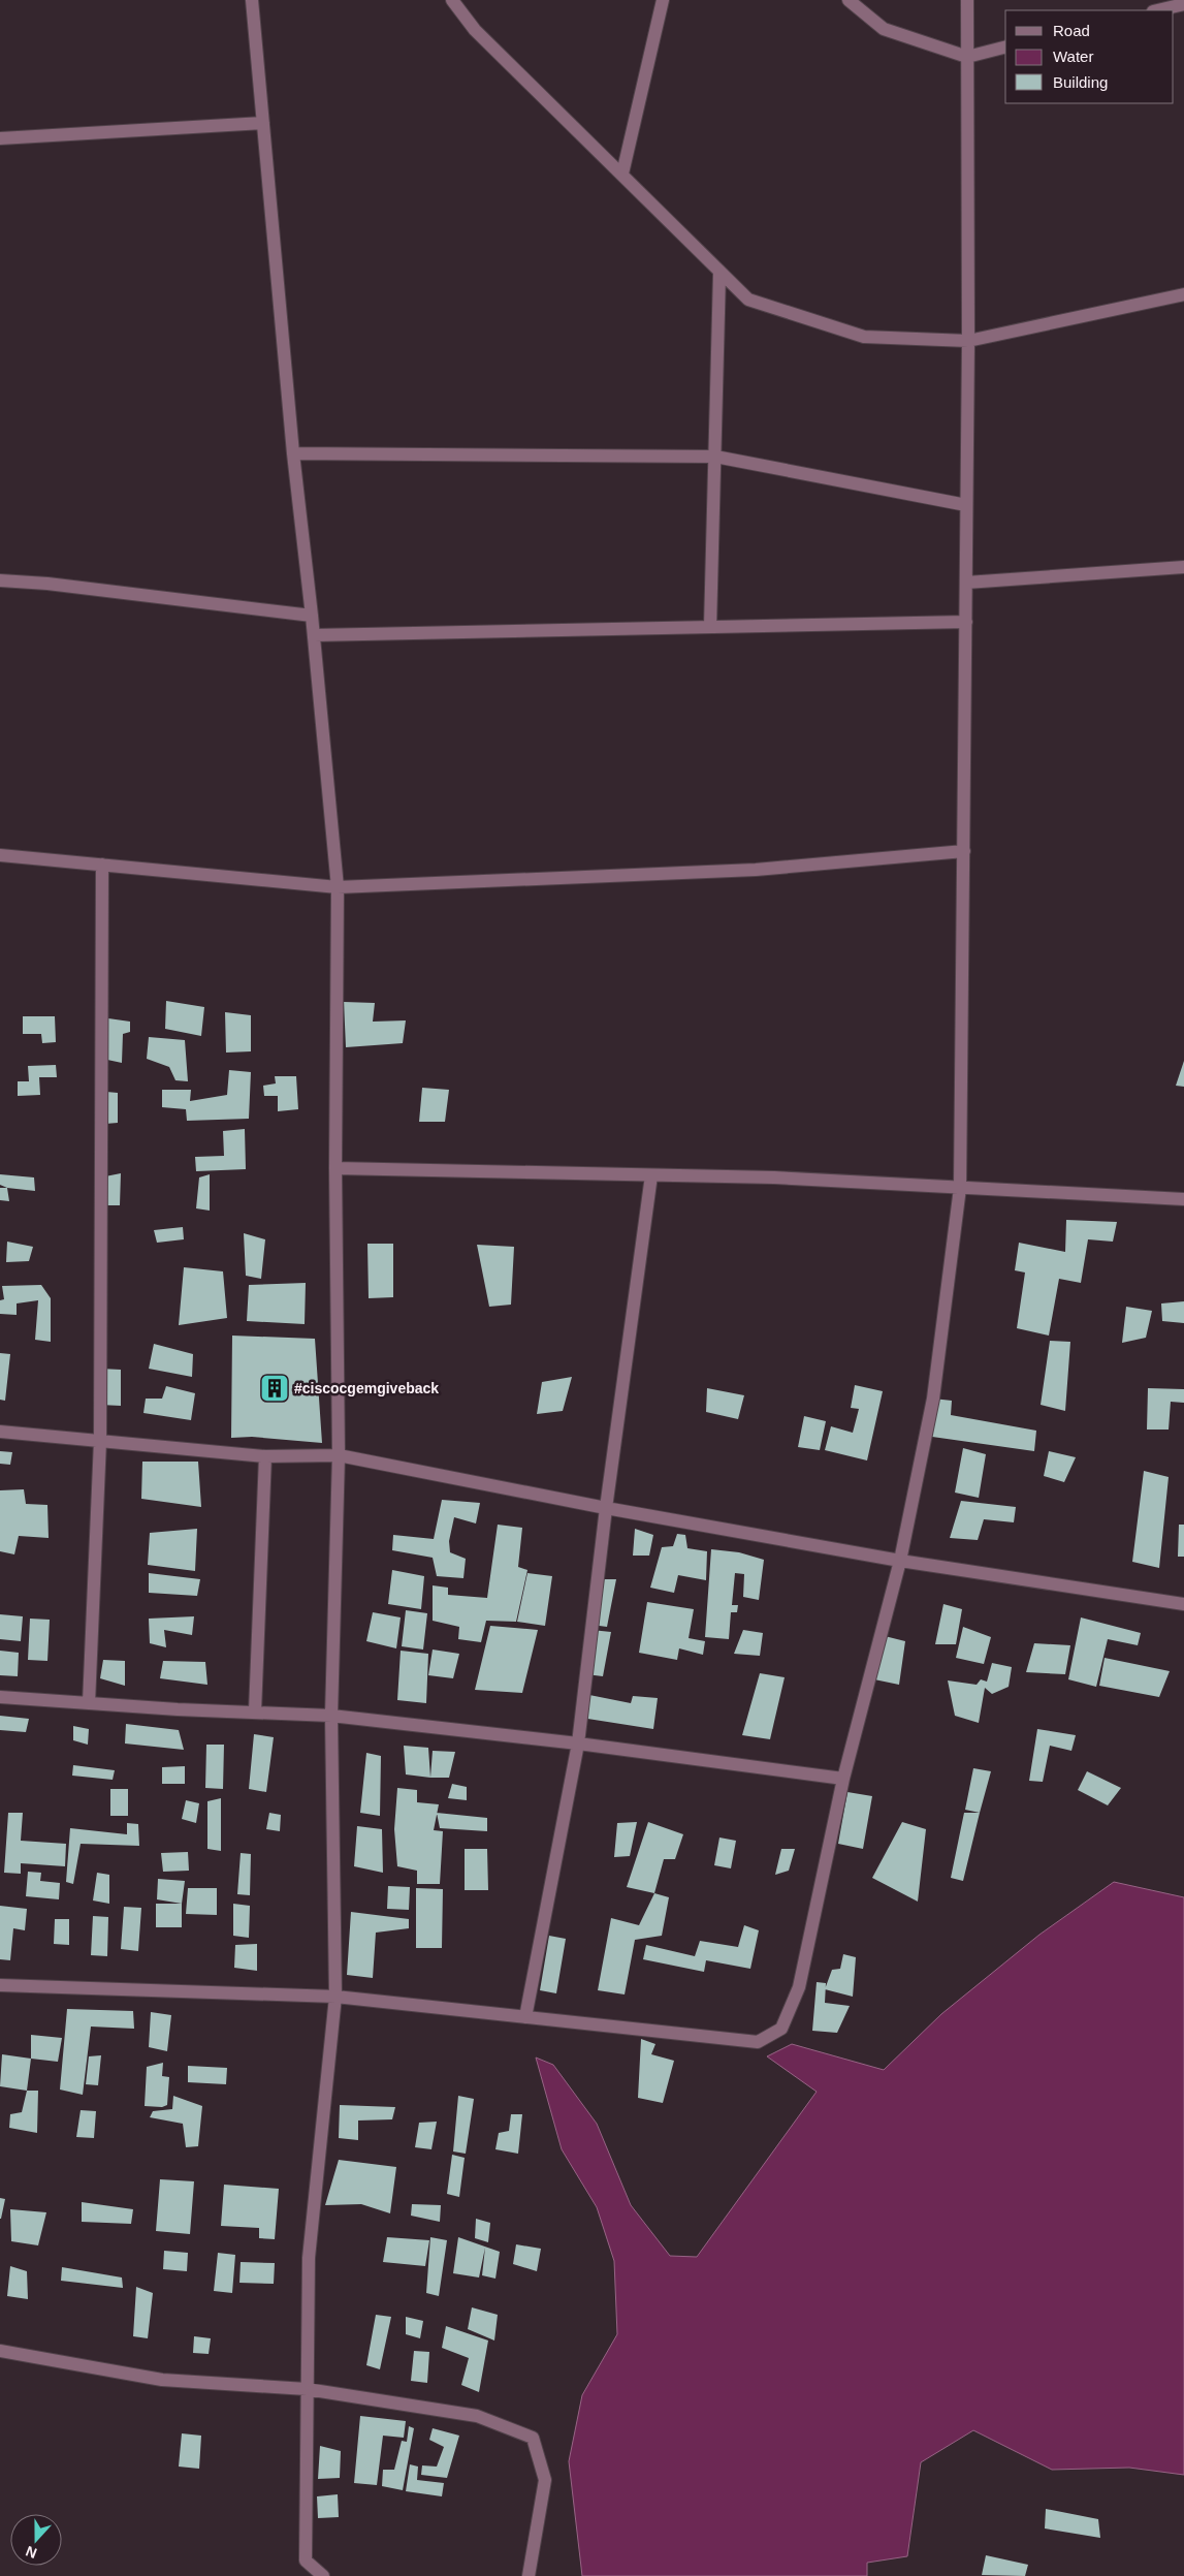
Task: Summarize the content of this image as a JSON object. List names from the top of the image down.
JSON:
{
  "places": {
    "building": ["#ciscocgemgiveback"]
  },
  "legend": ["Road", "Water", "Building"],
  "north": "bottom"
}
